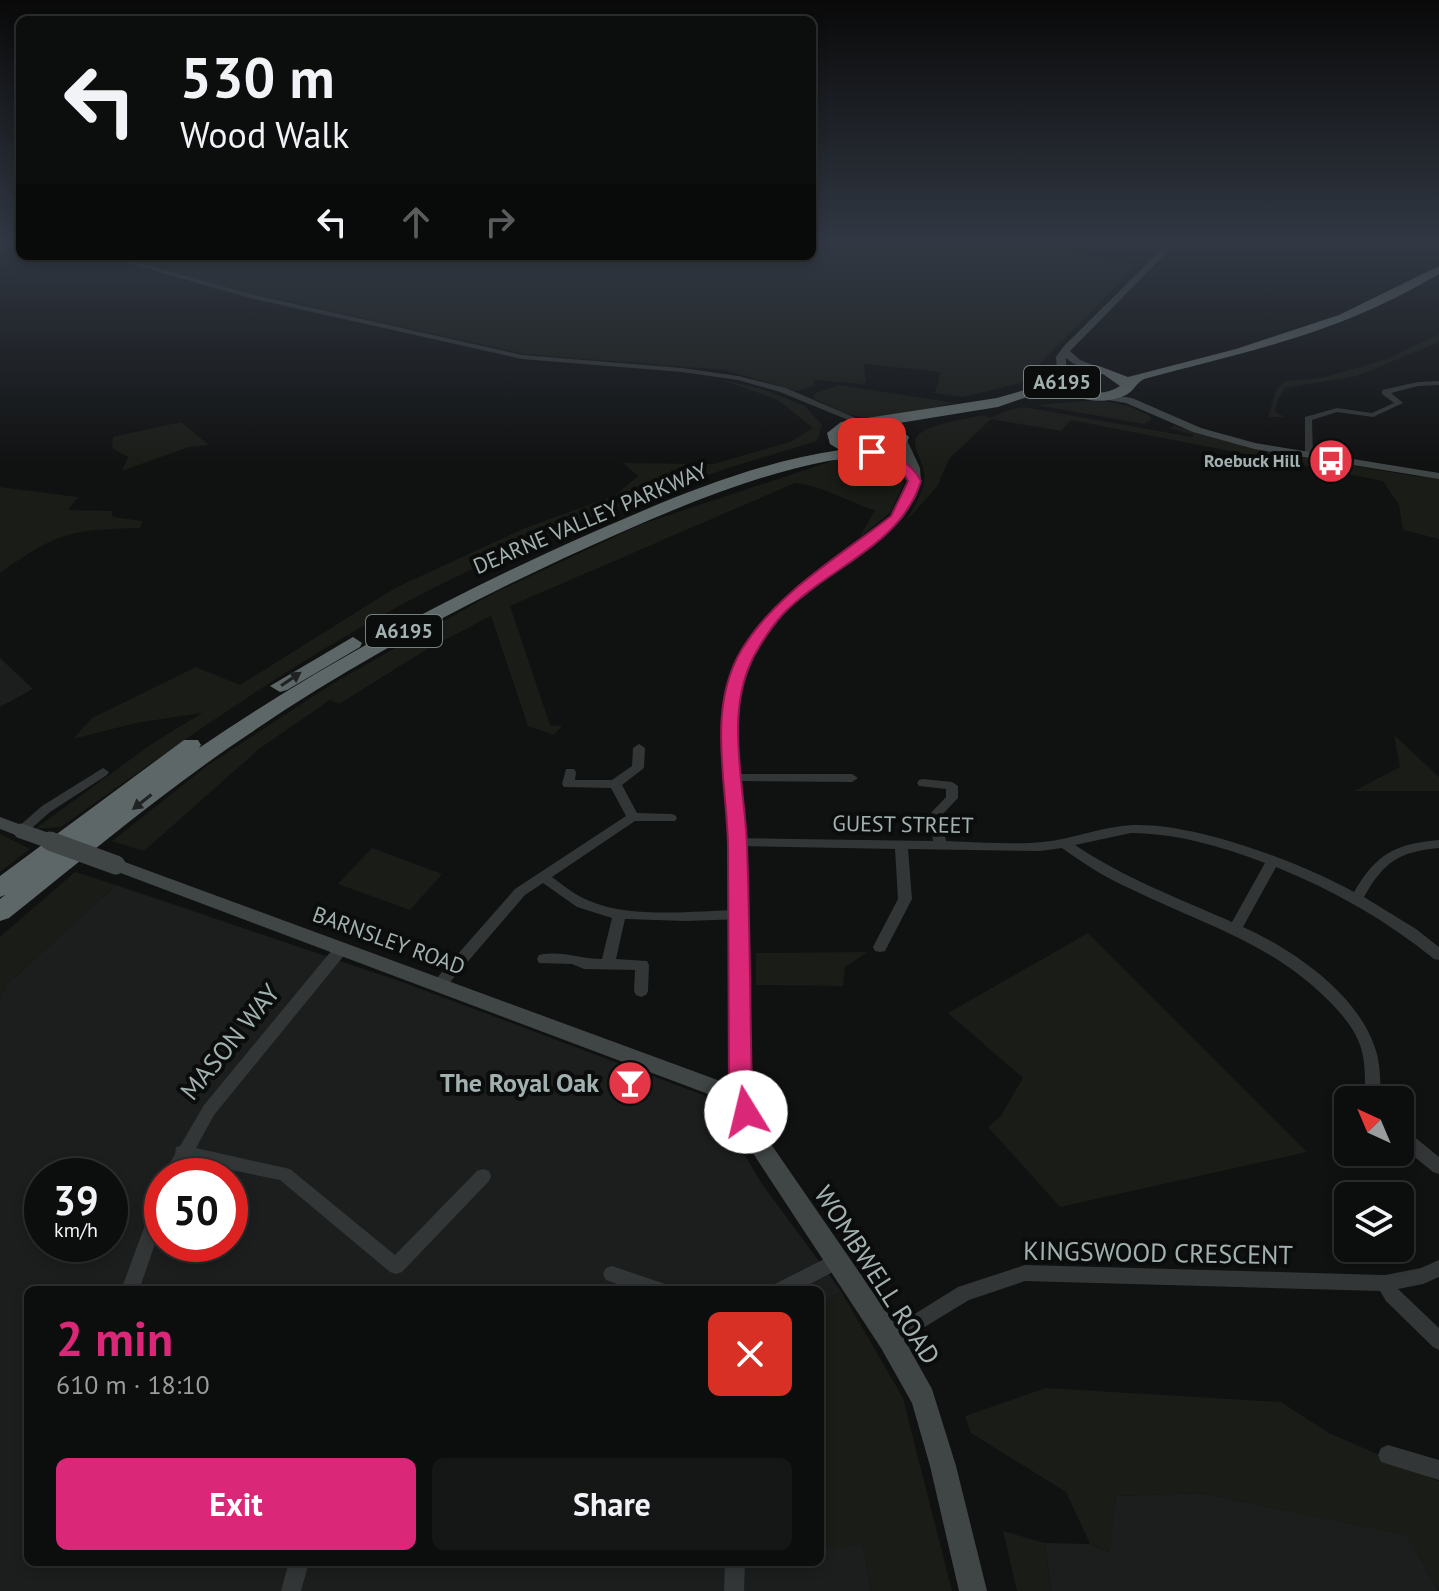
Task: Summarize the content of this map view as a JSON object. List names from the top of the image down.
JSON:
{
  "streets": {
    "highway": ["A6195", "DEARNE VALLEY PARKWAY"],
    "main road": ["BARNSLEY ROAD", "WOMBWELL ROAD"],
    "street": ["GUEST STREET", "MASON WAY", "KINGSWOOD CRESCENT"]
  },
  "crossings": [
    ["A6195", "DEARNE VALLEY PARKWAY"],
    ["GUEST STREET", "WOMBWELL ROAD"],
    ["BARNSLEY ROAD", "MASON WAY"],
    ["BARNSLEY ROAD", "WOMBWELL ROAD"],
    ["KINGSWOOD CRESCENT", "WOMBWELL ROAD"]
  ],
  "places": {
    "bus stop": ["Roebuck Hill"],
    "bar": ["The Royal Oak"]
  },
  "north": "top left",
  "page": {
    "turn": ["530 m", "Wood Walk"],
    "speed": "39 km/h",
    "limit": "50",
    "heading": ["2 min", "610 m · 18:10"],
    "buttons": ["Exit", "Share"]
  }
}
